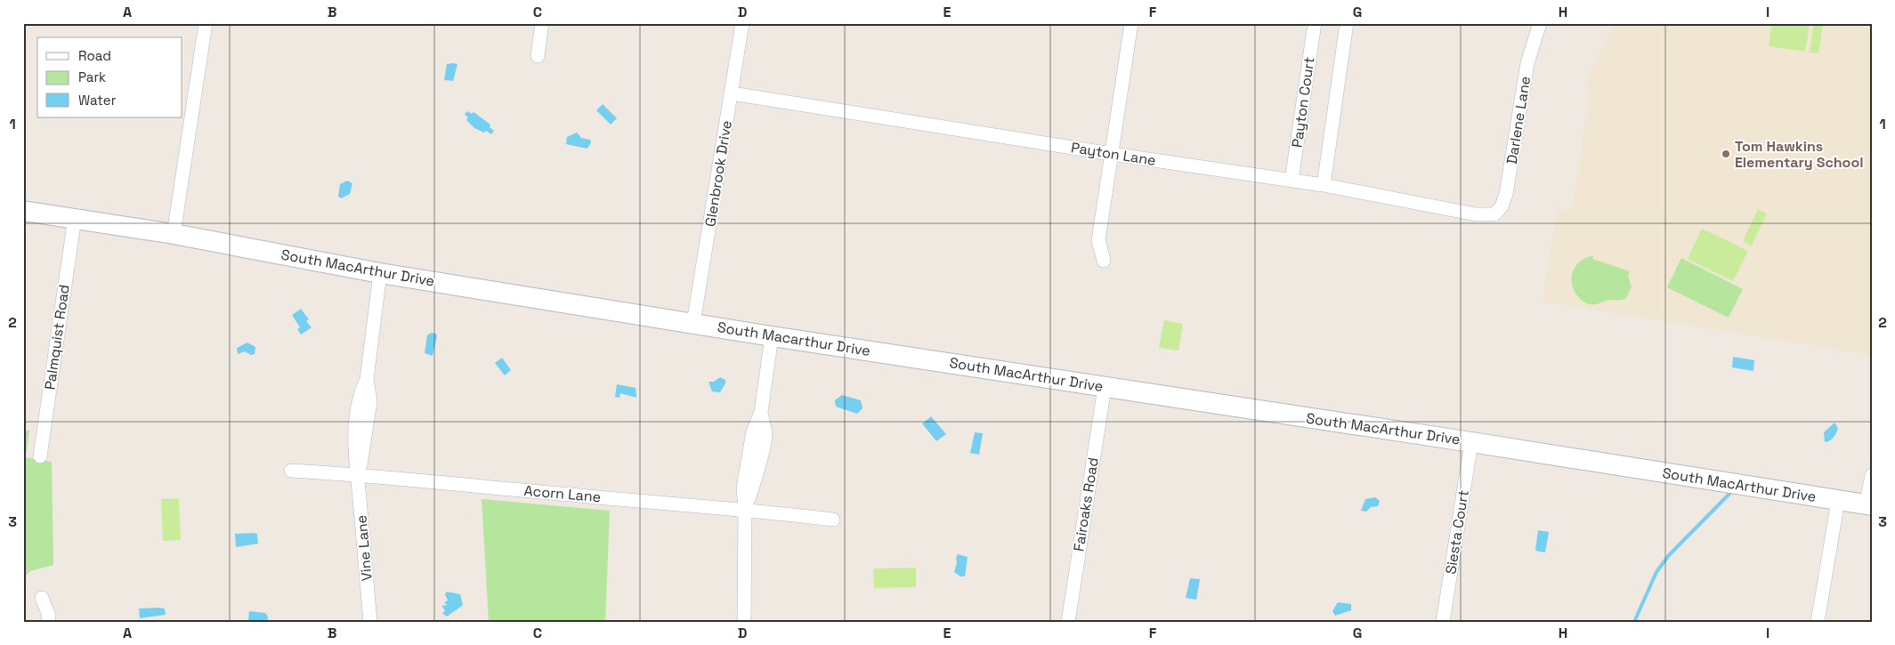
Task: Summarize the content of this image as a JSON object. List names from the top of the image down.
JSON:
{
  "streets": {
    "street": [
      "Payton Court",
      "Darlene Lane",
      "Payton Lane",
      "Glenbrook Drive",
      "South MacArthur Drive",
      "Palmquist Road",
      "South Macarthur Drive",
      "Acorn Lane",
      "Fairoaks Road",
      "Siesta Court",
      "Vine Lane"
    ]
  },
  "crossings": [
    ["Payton Court", "Payton Lane"],
    ["Darlene Lane", "Payton Lane"],
    ["Payton Lane", "Glenbrook Drive"],
    ["Glenbrook Drive", "South MacArthur Drive"],
    ["Glenbrook Drive", "South Macarthur Drive"],
    ["South MacArthur Drive", "Palmquist Road"],
    ["South MacArthur Drive", "South Macarthur Drive"],
    ["South MacArthur Drive", "Fairoaks Road"],
    ["South MacArthur Drive", "Siesta Court"],
    ["South MacArthur Drive", "Vine Lane"],
    ["Acorn Lane", "Vine Lane"]
  ],
  "places": ["Tom Hawkins Elementary School"],
  "legend": ["Road", "Park", "Water"],
  "grid": {
    "columns": [
      "A",
      "B",
      "C",
      "D",
      "E",
      "F",
      "G",
      "H",
      "I"
    ],
    "rows": ["1", "2", "3"]
  }
}
